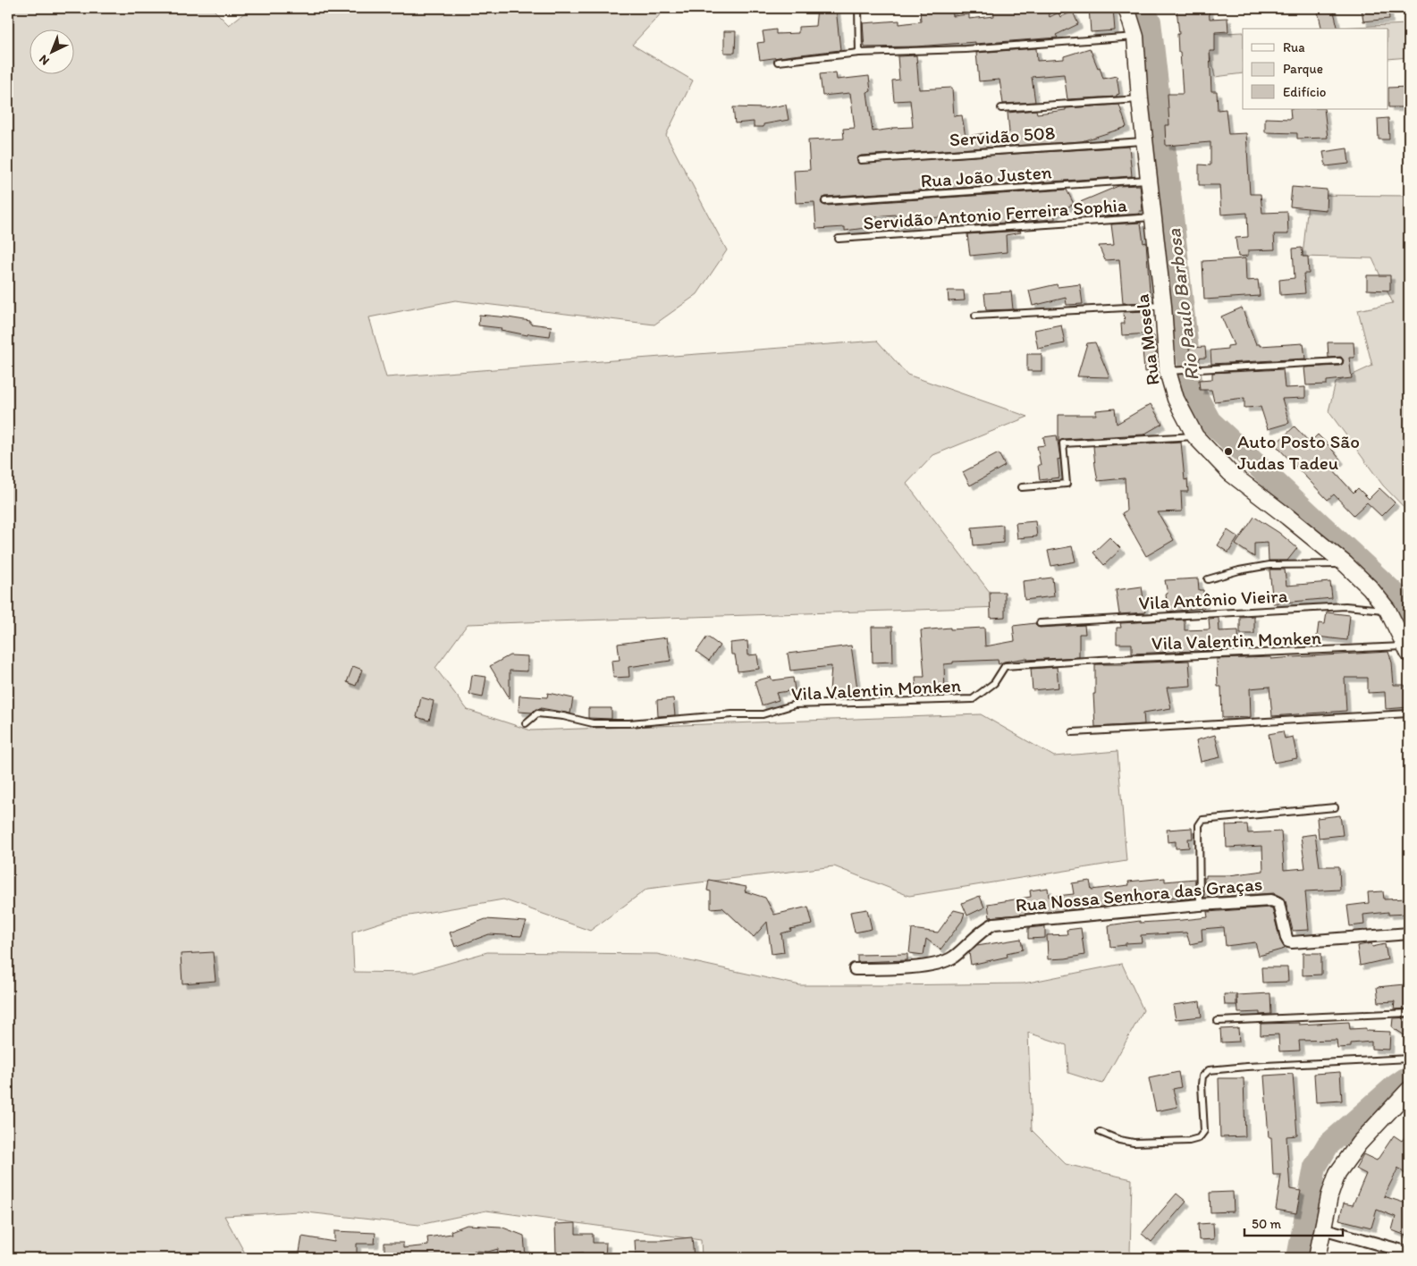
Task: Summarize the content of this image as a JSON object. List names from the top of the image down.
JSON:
{
  "streets": {
    "street": ["Rua Mosela", "Rua Nossa Senhora das Graças"],
    "lane": [
      "Servidão 508",
      "Rua João Justen",
      "Servidão Antonio Ferreira Sophia",
      "Vila Antônio Vieira",
      "Vila Valentin Monken"
    ]
  },
  "crossings": [
    ["Servidão 508", "Rua Mosela"],
    ["Rua João Justen", "Rua Mosela"],
    ["Servidão Antonio Ferreira Sophia", "Rua Mosela"],
    ["Rua Mosela", "Vila Antônio Vieira"],
    ["Rua Mosela", "Vila Valentin Monken"]
  ],
  "water": ["Rio Paulo Barbosa"],
  "places": ["Auto Posto São Judas Tadeu"],
  "legend": ["Rua", "Parque", "Edifício"],
  "scale_bar": "50 m",
  "north": "bottom left"
}
